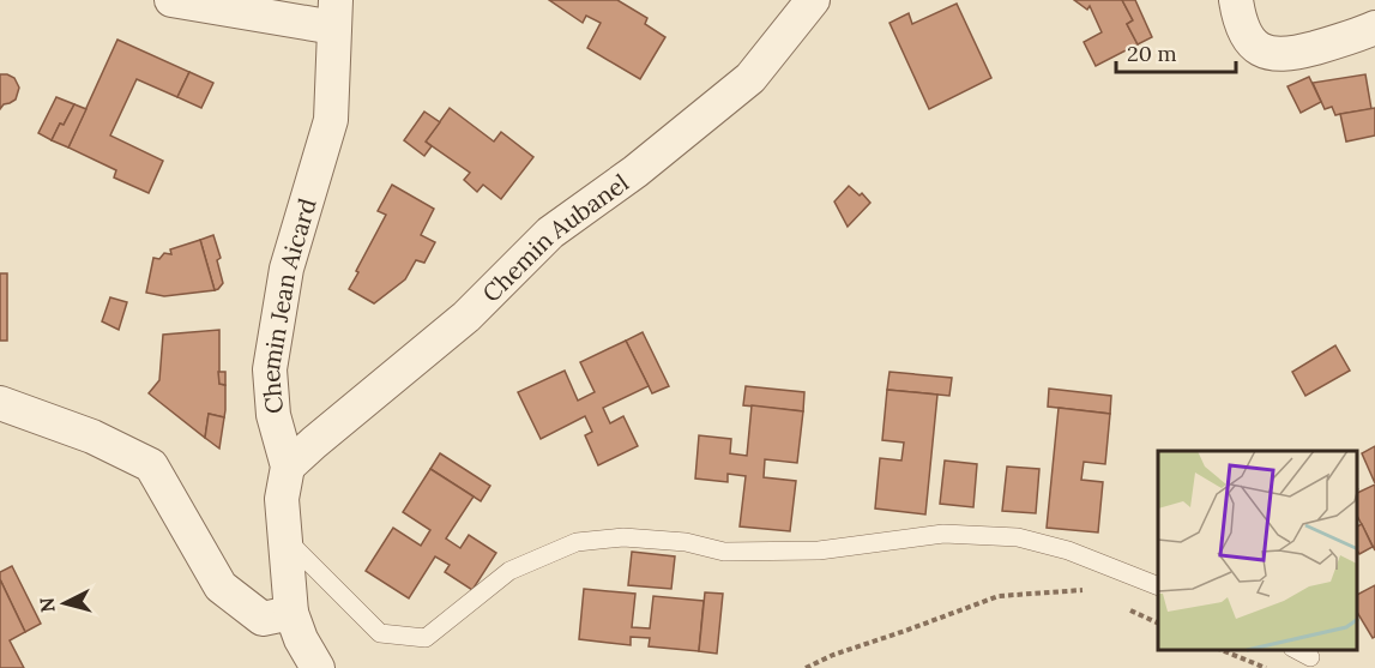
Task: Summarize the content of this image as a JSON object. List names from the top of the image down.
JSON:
{
  "streets": {
    "street": ["Chemin Aubanel", "Chemin Jean Aicard"]
  },
  "crossings": [
    ["Chemin Aubanel", "Chemin Jean Aicard"]
  ],
  "scale_bar": "20 m",
  "north": "left"
}
